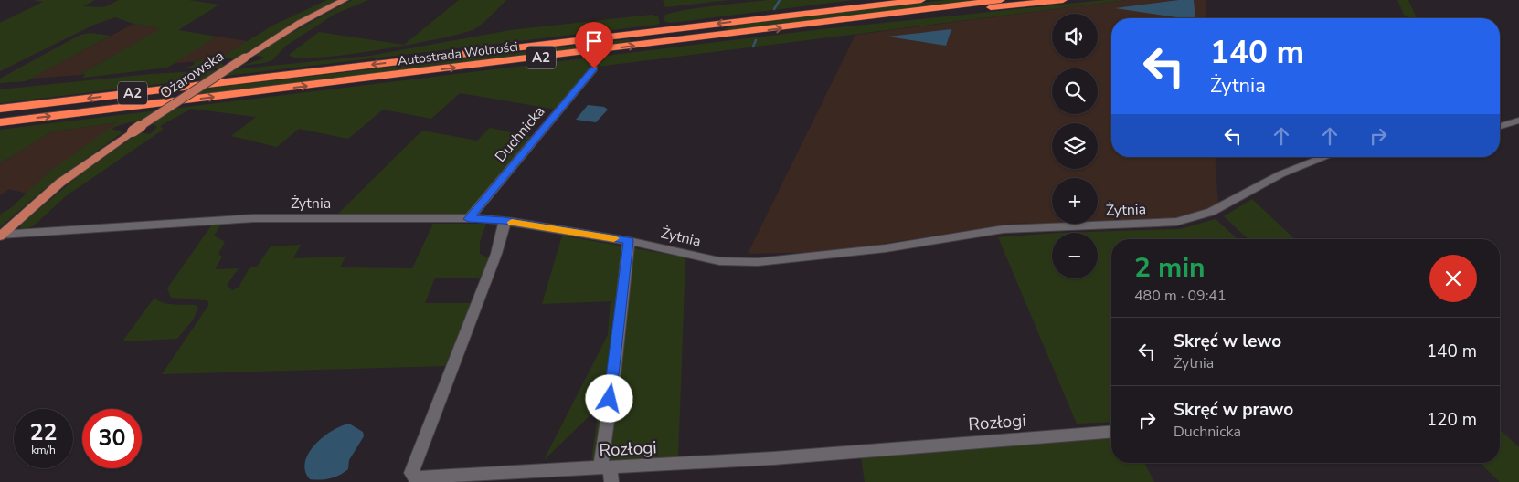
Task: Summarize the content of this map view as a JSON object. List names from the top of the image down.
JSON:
{
  "streets": {
    "highway": ["Autostrada Wolności", "A2"],
    "main road": ["Ożarowska"],
    "street": ["Duchnicka", "Żytnia", "Rozłogi"]
  },
  "crossings": [
    ["Ożarowska", "Żytnia"],
    ["Duchnicka", "Żytnia"],
    ["Żytnia", "Rozłogi"]
  ],
  "page": {
    "map_buttons": ["+", "−"],
    "turn": ["140 m", "Żytnia"],
    "heading": ["2 min", "480 m · 09:41"],
    "list": [
      {
        "name": "Skręć w lewo",
        "note": "Żytnia",
        "value": "140 m"
      },
      {
        "name": "Skręć w prawo",
        "note": "Duchnicka",
        "value": "120 m"
      }
    ],
    "speed": "22 km/h",
    "limit": "30"
  }
}
